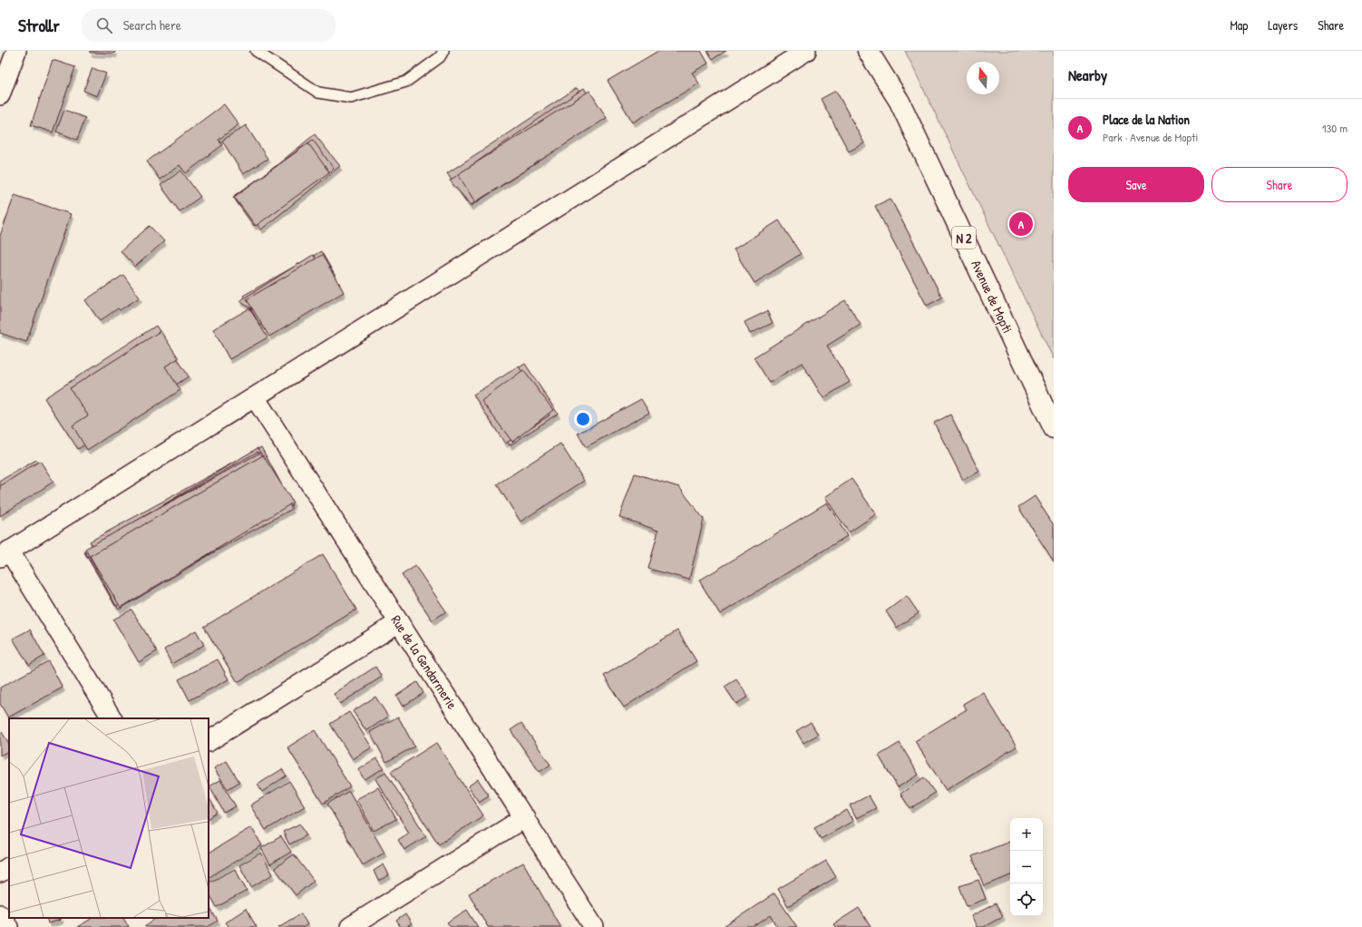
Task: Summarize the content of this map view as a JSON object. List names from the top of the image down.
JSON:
{
  "streets": {
    "main road": ["N 2", "Avenue de Mopti"],
    "street": ["Rue de la Gendarmerie"]
  },
  "north": "top",
  "page": {
    "header": "Strollr",
    "search": "Search here",
    "nav": ["Map", "Layers", "Share"],
    "heading": "Nearby",
    "list": [
      {
        "mark": "A",
        "name": "Place de la Nation",
        "note": "Park · Avenue de Mopti",
        "value": "130 m"
      }
    ],
    "buttons": ["Save", "Share"],
    "pins": "A",
    "map_buttons": ["+", "−"]
  }
}
